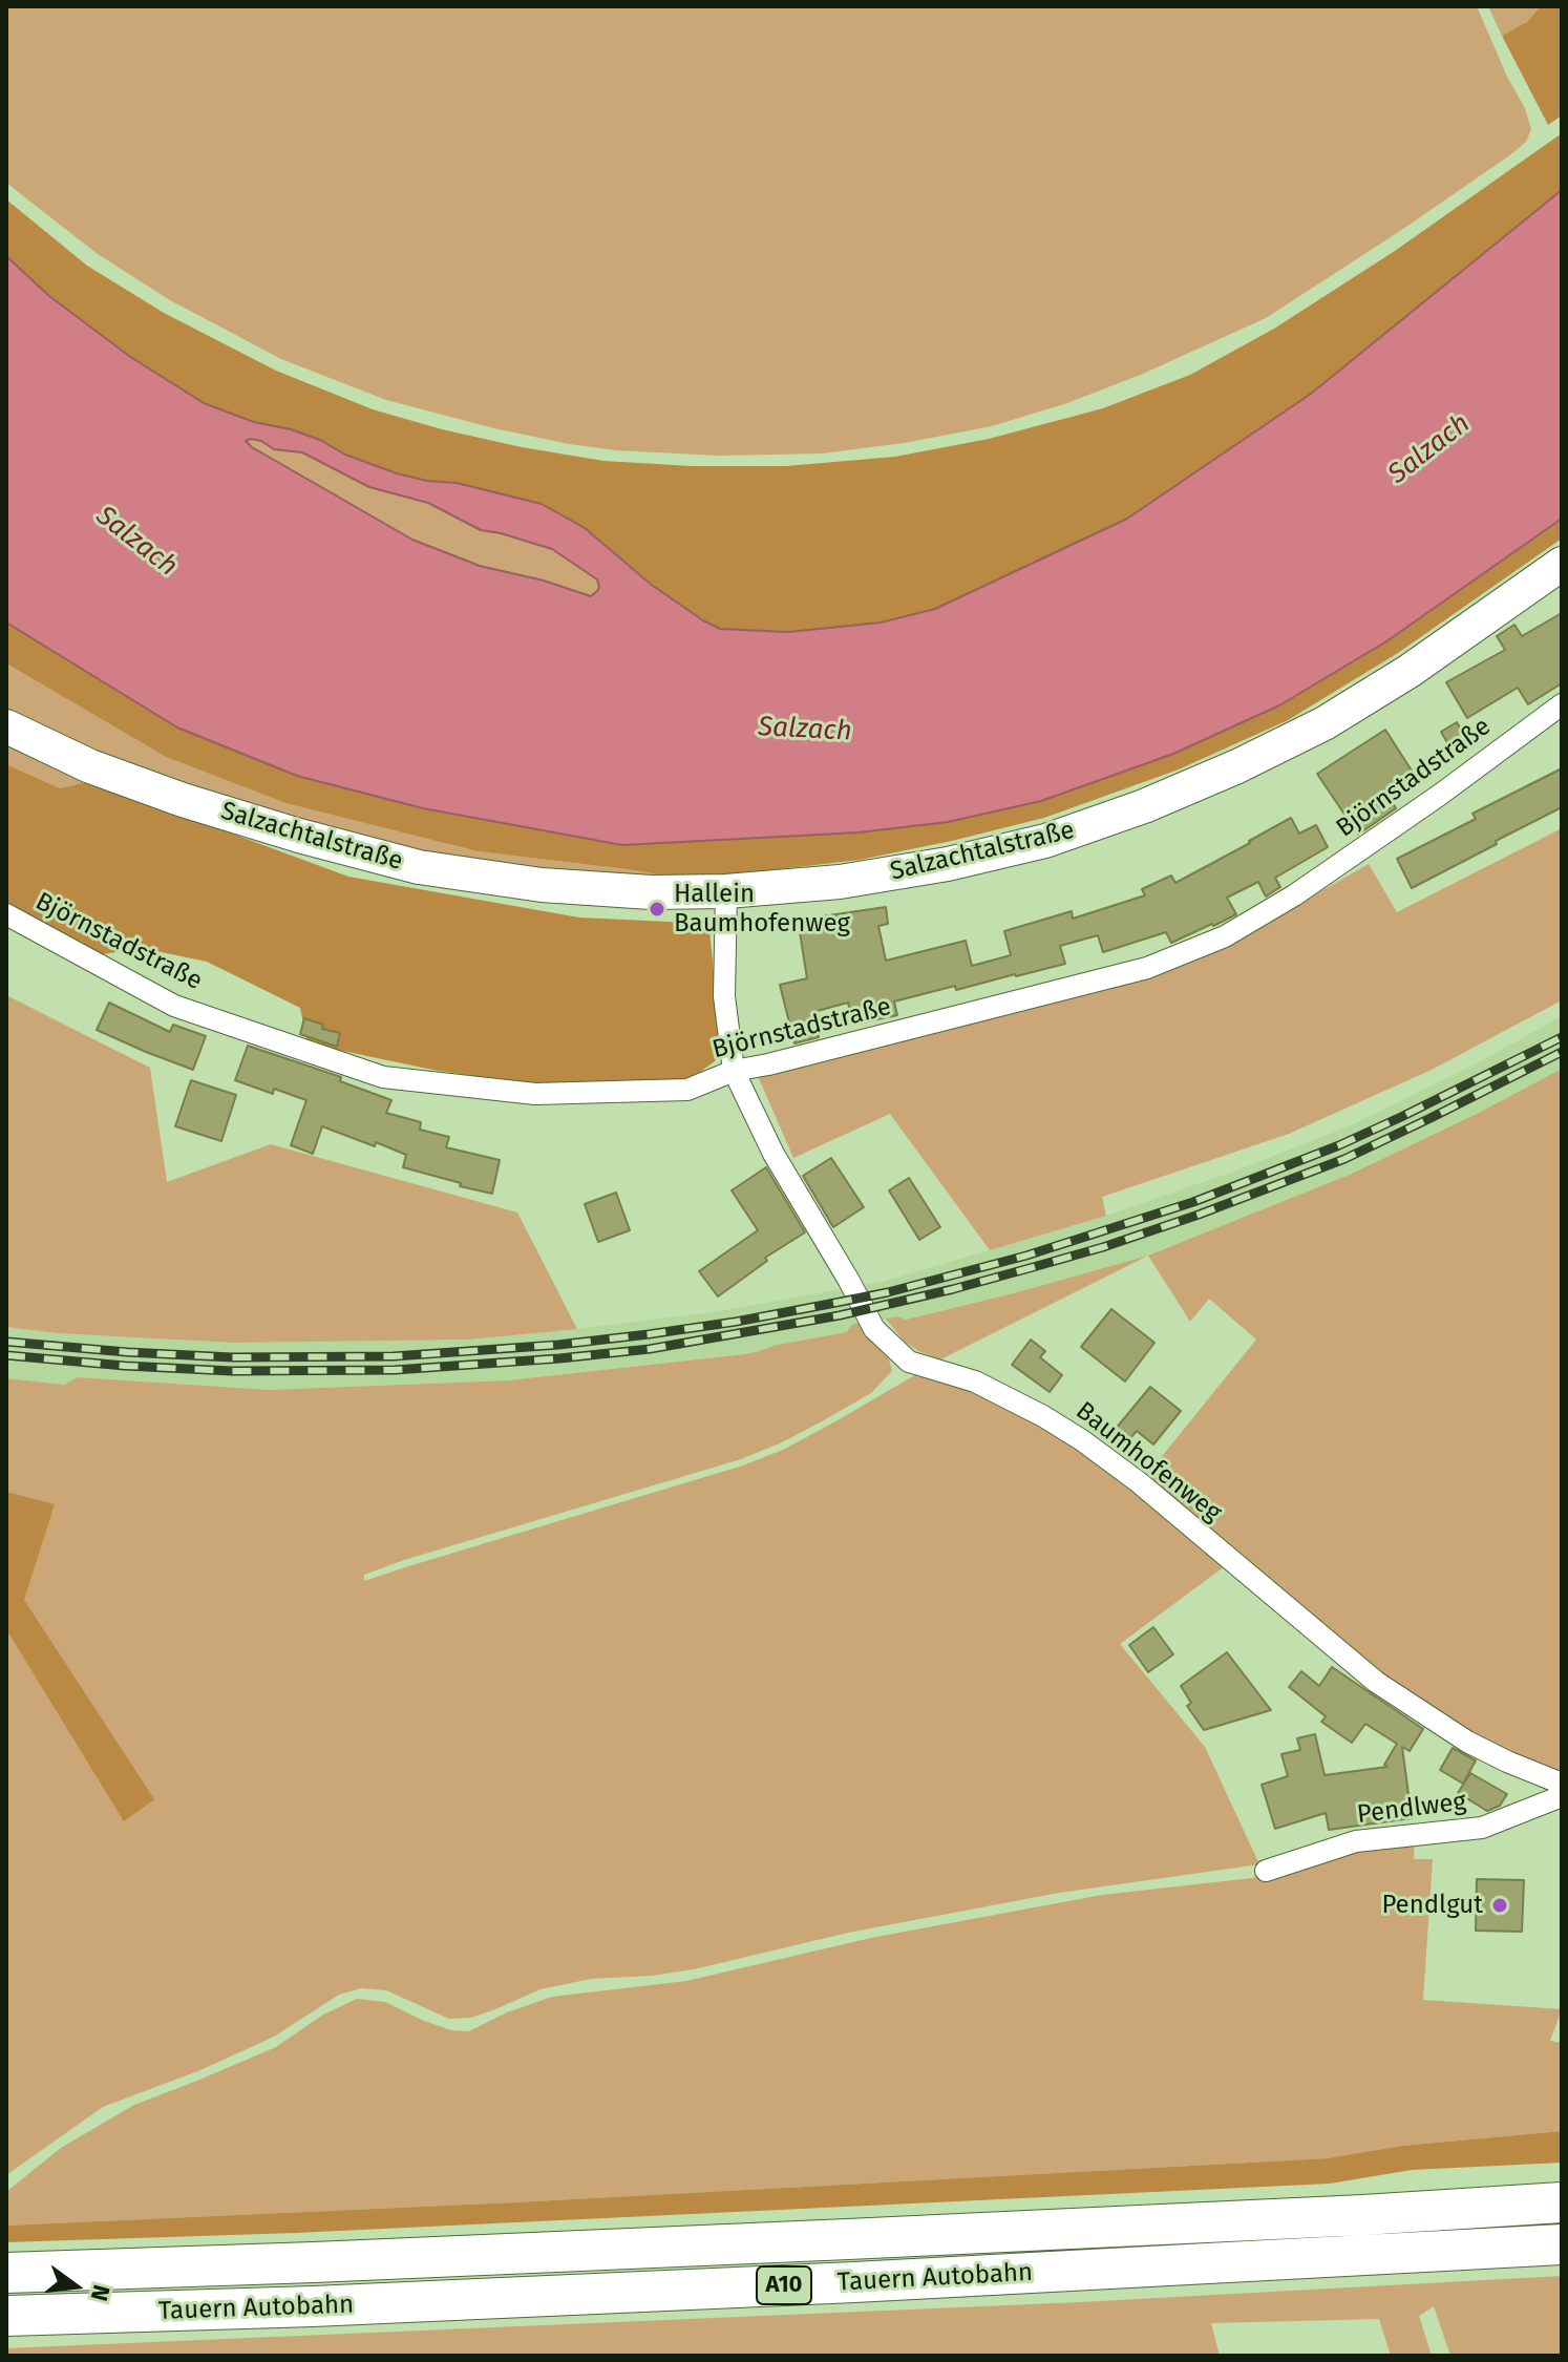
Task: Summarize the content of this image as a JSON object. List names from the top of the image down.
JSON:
{
  "streets": {
    "highway": ["Tauern Autobahn", "A10"],
    "main road": ["Salzachtalstraße"],
    "street": ["Björnstadstraße", "Baumhofenweg", "Pendlweg"]
  },
  "crossings": [
    ["Björnstadstraße", "Baumhofenweg"],
    ["Salzachtalstraße", "Baumhofenweg"]
  ],
  "water": ["Salzach"],
  "places": ["Hallein Baumhofenweg", "Pendlgut"],
  "north": "right"
}
